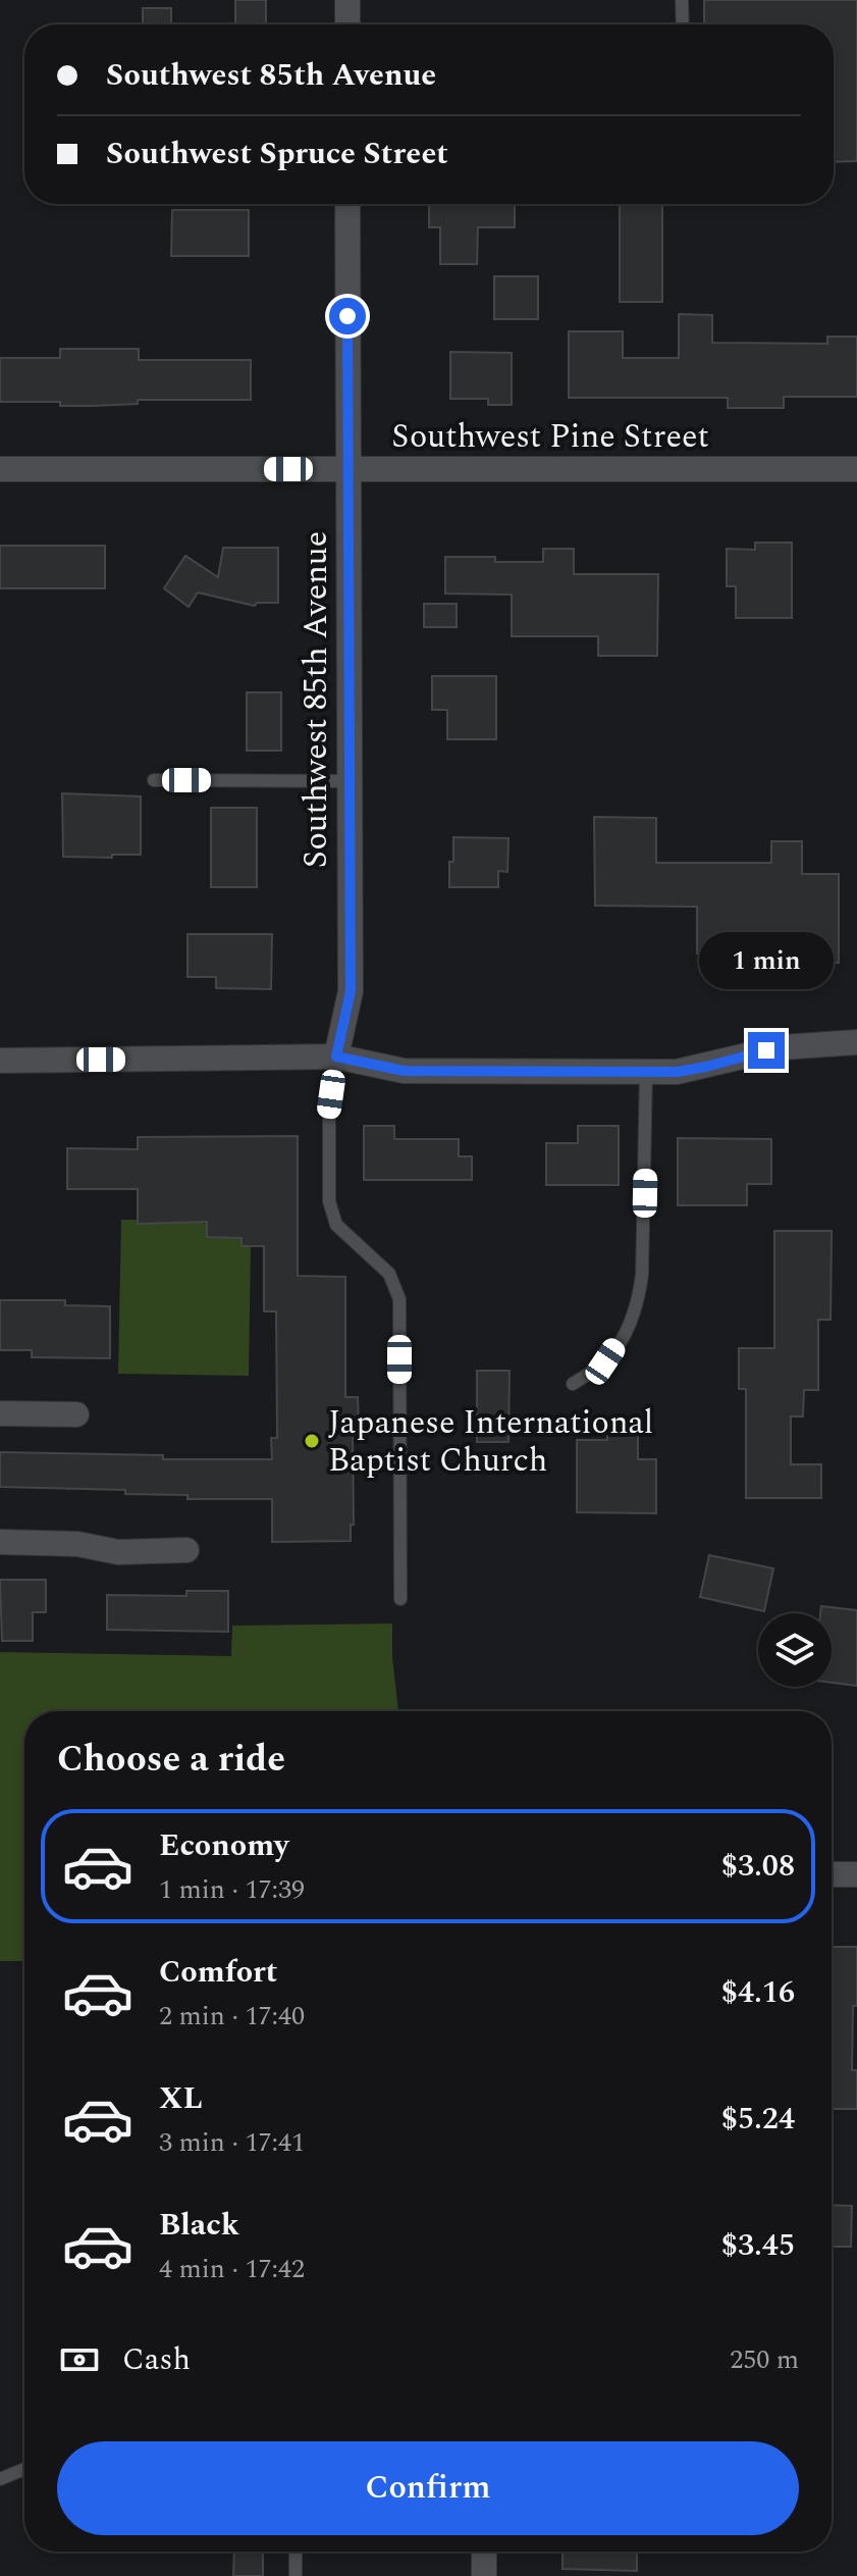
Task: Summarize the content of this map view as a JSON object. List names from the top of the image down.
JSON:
{
  "streets": {
    "street": ["Southwest Pine Street", "Southwest 85th Avenue"]
  },
  "crossings": [
    ["Southwest Pine Street", "Southwest 85th Avenue"]
  ],
  "places": ["Japanese International Baptist Church"],
  "page": {
    "banner": ["Southwest 85th Avenue", "Southwest Spruce Street"],
    "bubble": "1 min",
    "heading": "Choose a ride",
    "list": [
      {
        "name": "Economy",
        "note": "1 min · 17:39",
        "value": "$3.08"
      },
      {
        "name": "Comfort",
        "note": "2 min · 17:40",
        "value": "$4.16"
      },
      {
        "name": "XL",
        "note": "3 min · 17:41",
        "value": "$5.24"
      },
      {
        "name": "Black",
        "note": "4 min · 17:42",
        "value": "$3.45"
      }
    ],
    "pay": ["Cash", "250 m"],
    "buttons": "Confirm"
  }
}
